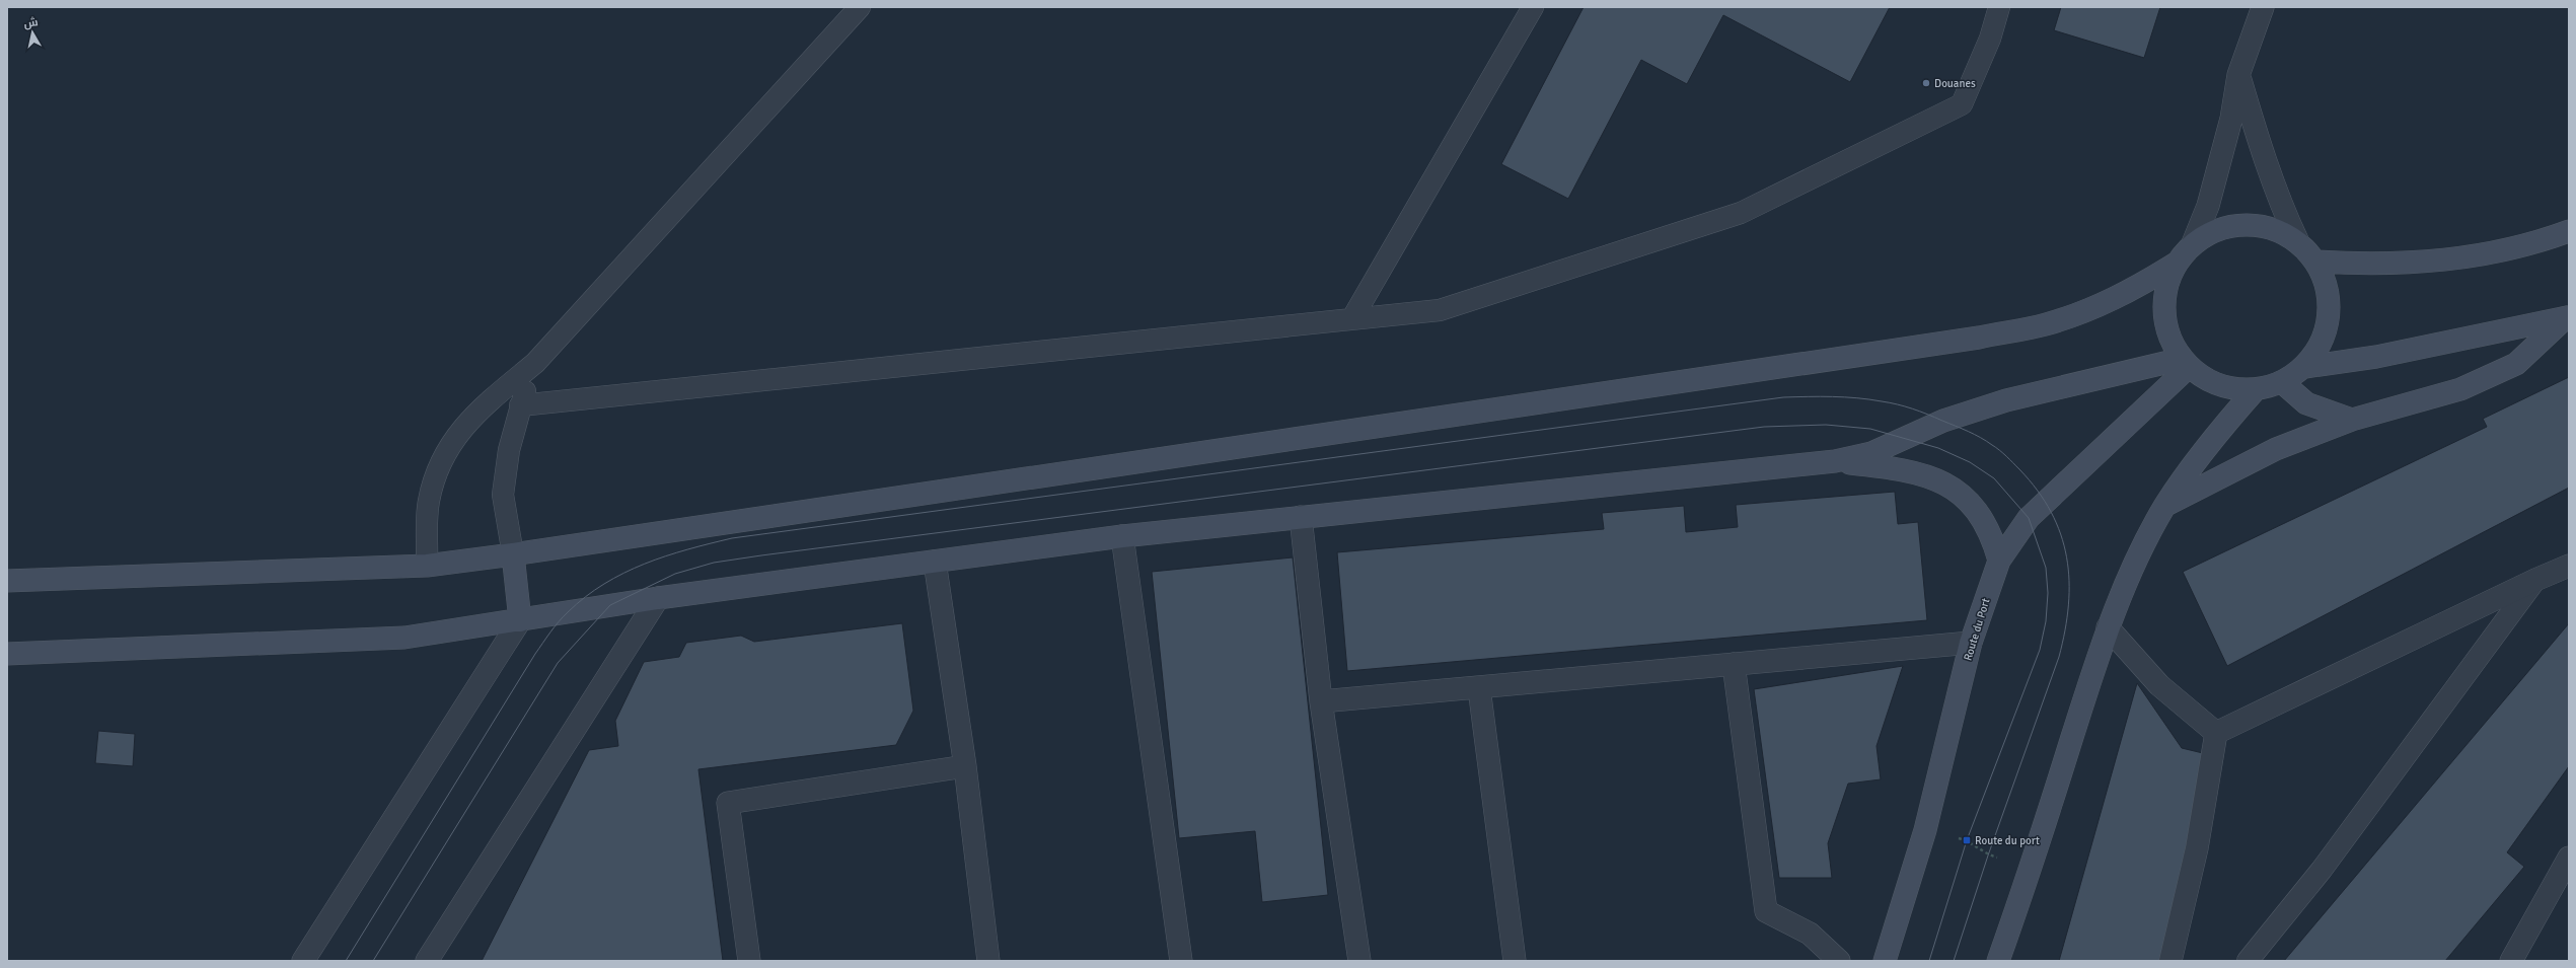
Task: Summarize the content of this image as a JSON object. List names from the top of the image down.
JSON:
{
  "streets": {
    "main road": ["Route du Port"]
  },
  "places": {
    "other": ["Douanes"],
    "transit": ["Route du port"]
  },
  "north": "top"
}
